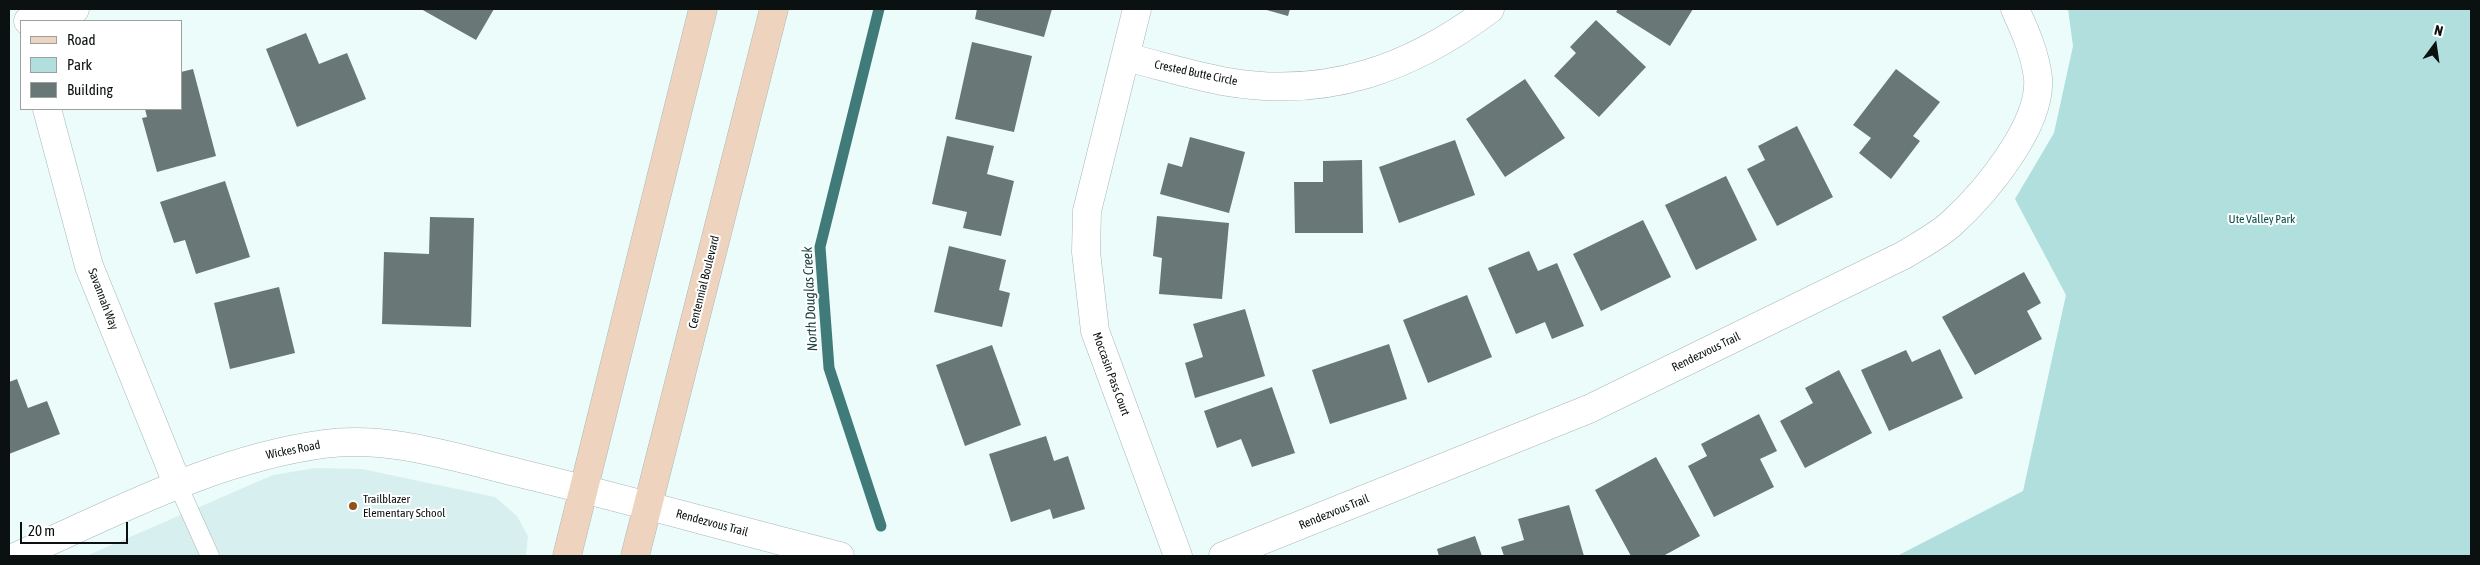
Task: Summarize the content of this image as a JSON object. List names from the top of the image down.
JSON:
{
  "streets": {
    "main road": ["Centennial Boulevard"],
    "street": [
      "Crested Butte Circle",
      "Savannah Way",
      "Rendezvous Trail",
      "Moccasin Pass Court",
      "Wickes Road"
    ]
  },
  "crossings": [
    ["Crested Butte Circle", "Moccasin Pass Court"],
    ["Centennial Boulevard", "Rendezvous Trail"],
    ["Savannah Way", "Wickes Road"],
    ["Rendezvous Trail", "Wickes Road"]
  ],
  "water": ["North Douglas Creek"],
  "parks": ["Ute Valley Park"],
  "places": ["Trailblazer Elementary School"],
  "legend": ["Road", "Park", "Building"],
  "scale_bar": "20 m",
  "north": "top"
}
